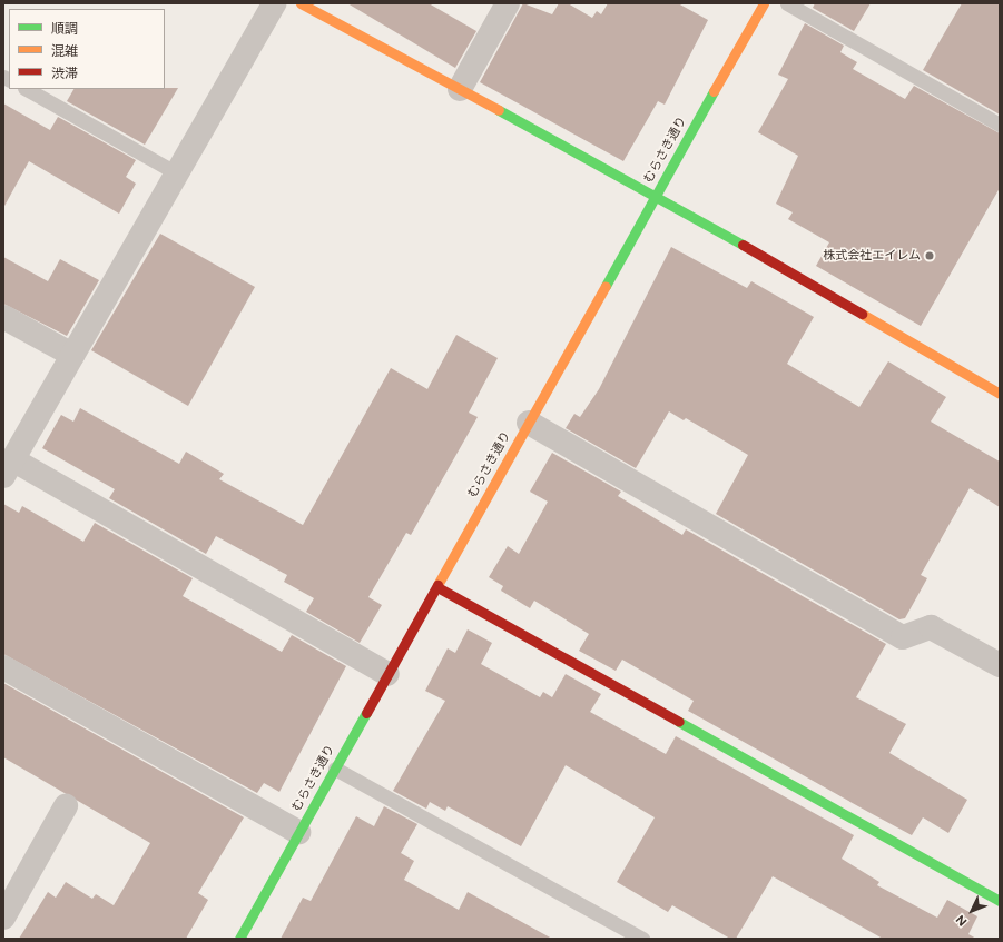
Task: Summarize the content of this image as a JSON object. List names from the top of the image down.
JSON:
{
  "streets": {
    "street": ["むらさき通り"]
  },
  "places": ["株式会社エイレム"],
  "legend": ["順調", "混雑", "渋滞"],
  "north": "bottom left"
}
